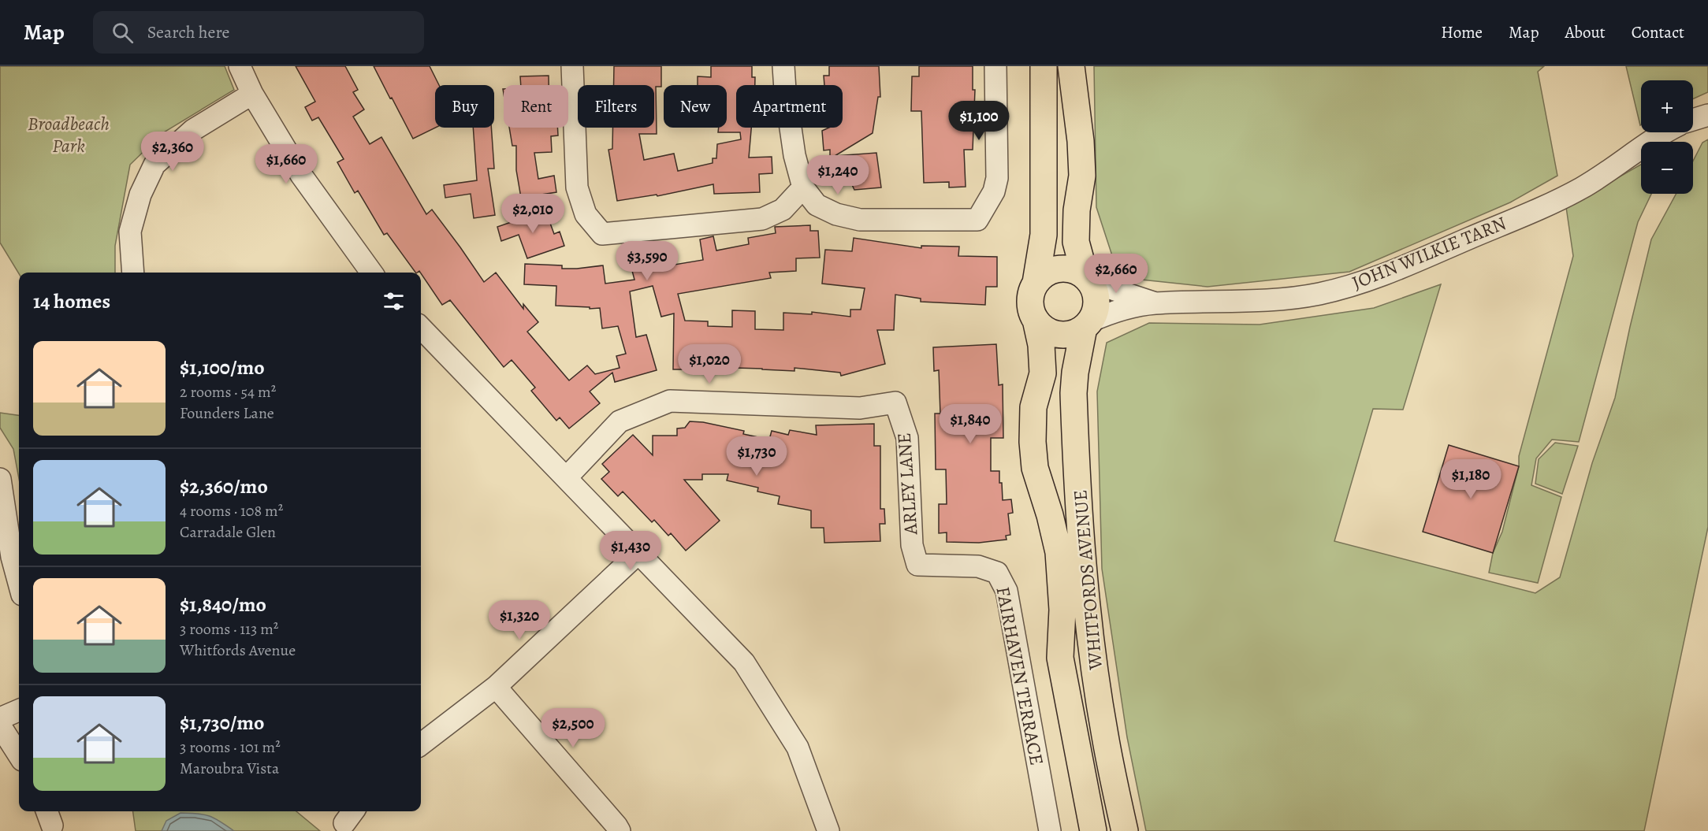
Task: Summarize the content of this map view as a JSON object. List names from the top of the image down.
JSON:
{
  "streets": {
    "main road": ["WHITFORDS AVENUE"],
    "street": ["JOHN WILKIE TARN", "ARLEY LANE", "FAIRHAVEN TERRACE"]
  },
  "crossings": [
    ["JOHN WILKIE TARN", "WHITFORDS AVENUE"],
    ["ARLEY LANE", "FAIRHAVEN TERRACE"]
  ],
  "parks": ["Broadbeach Park"],
  "page": {
    "header": "Map",
    "search": "Search here",
    "nav": [
      "Home",
      "Map",
      "About",
      "Contact"
    ],
    "map_buttons": ["+", "−"],
    "chip": [
      "Buy",
      "Rent",
      "Filters",
      "New",
      "Apartment"
    ],
    "price": [
      "$1,100",
      "$2,360",
      "$1,660",
      "$1,240",
      "$2,010",
      "$3,590",
      "$2,660",
      "$1,020",
      "$1,840",
      "$1,730",
      "$1,180",
      "$1,430",
      "$1,320",
      "$2,500"
    ],
    "heading": "14 homes",
    "list": [
      {
        "name": "$1,100/mo",
        "note": "2 rooms · 54 m² · Founders Lane"
      },
      {
        "name": "$2,360/mo",
        "note": "4 rooms · 108 m² · Carradale Glen"
      },
      {
        "name": "$1,840/mo",
        "note": "3 rooms · 113 m² · Whitfords Avenue"
      },
      {
        "name": "$1,730/mo",
        "note": "3 rooms · 101 m² · Maroubra Vista"
      }
    ]
  }
}
